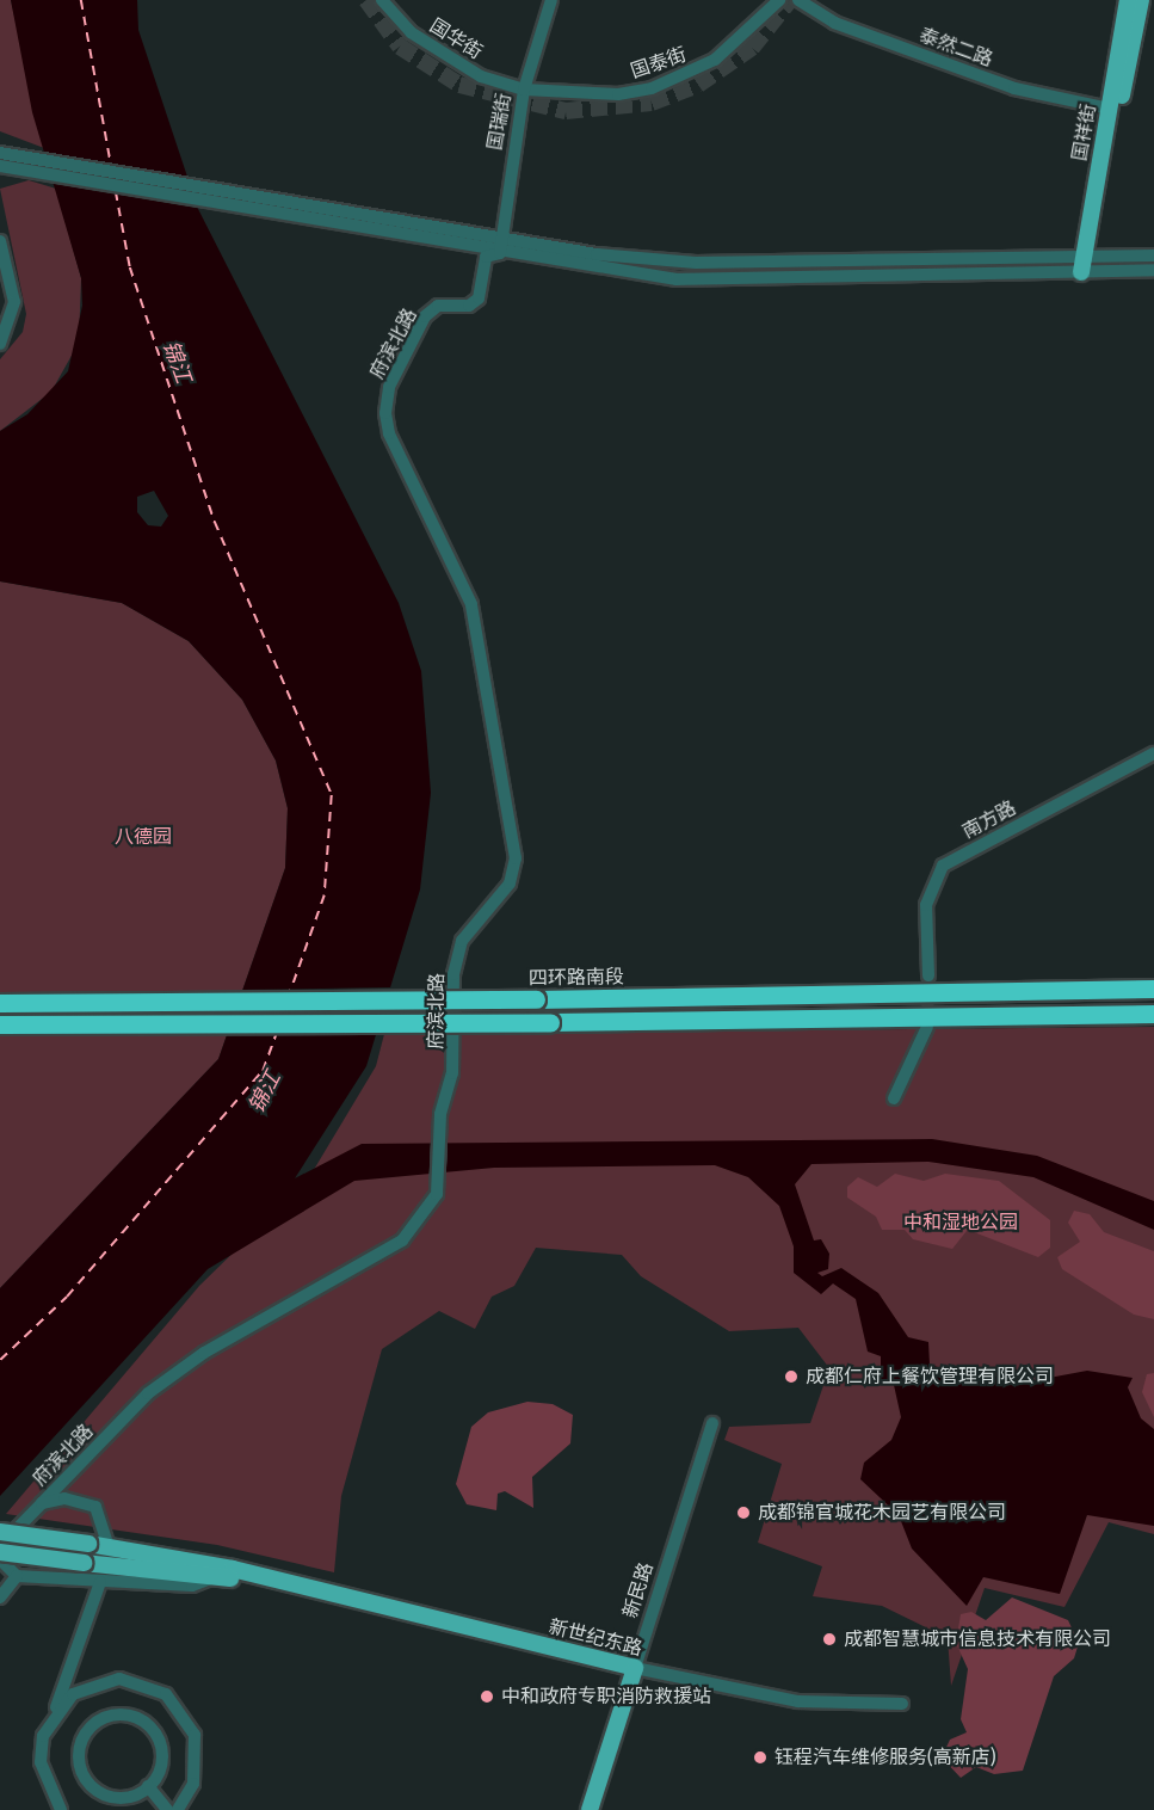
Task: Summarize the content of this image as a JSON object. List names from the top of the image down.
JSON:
{
  "streets": {
    "highway": ["四环路南段"],
    "main road": ["国祥街", "新民路", "新世纪东路"],
    "street": [
      "国华街",
      "泰然二路",
      "国泰街",
      "国瑞街",
      "府滨北路",
      "南方路"
    ]
  },
  "crossings": [
    ["国华街", "国泰街"],
    ["国华街", "国瑞街"],
    ["泰然二路", "国祥街"],
    ["国泰街", "国瑞街"],
    ["国瑞街", "府滨北路"],
    ["府滨北路", "新世纪东路"],
    ["新民路", "新世纪东路"]
  ],
  "water": ["锦江"],
  "parks": ["八德园", "中和湿地公园"],
  "places": [
    "成都仁府上餐饮管理有限公司",
    "成都锦官城花木园艺有限公司",
    "成都智慧城市信息技术有限公司",
    "中和政府专职消防救援站",
    "钰程汽车维修服务(高新店)"
  ]
}
